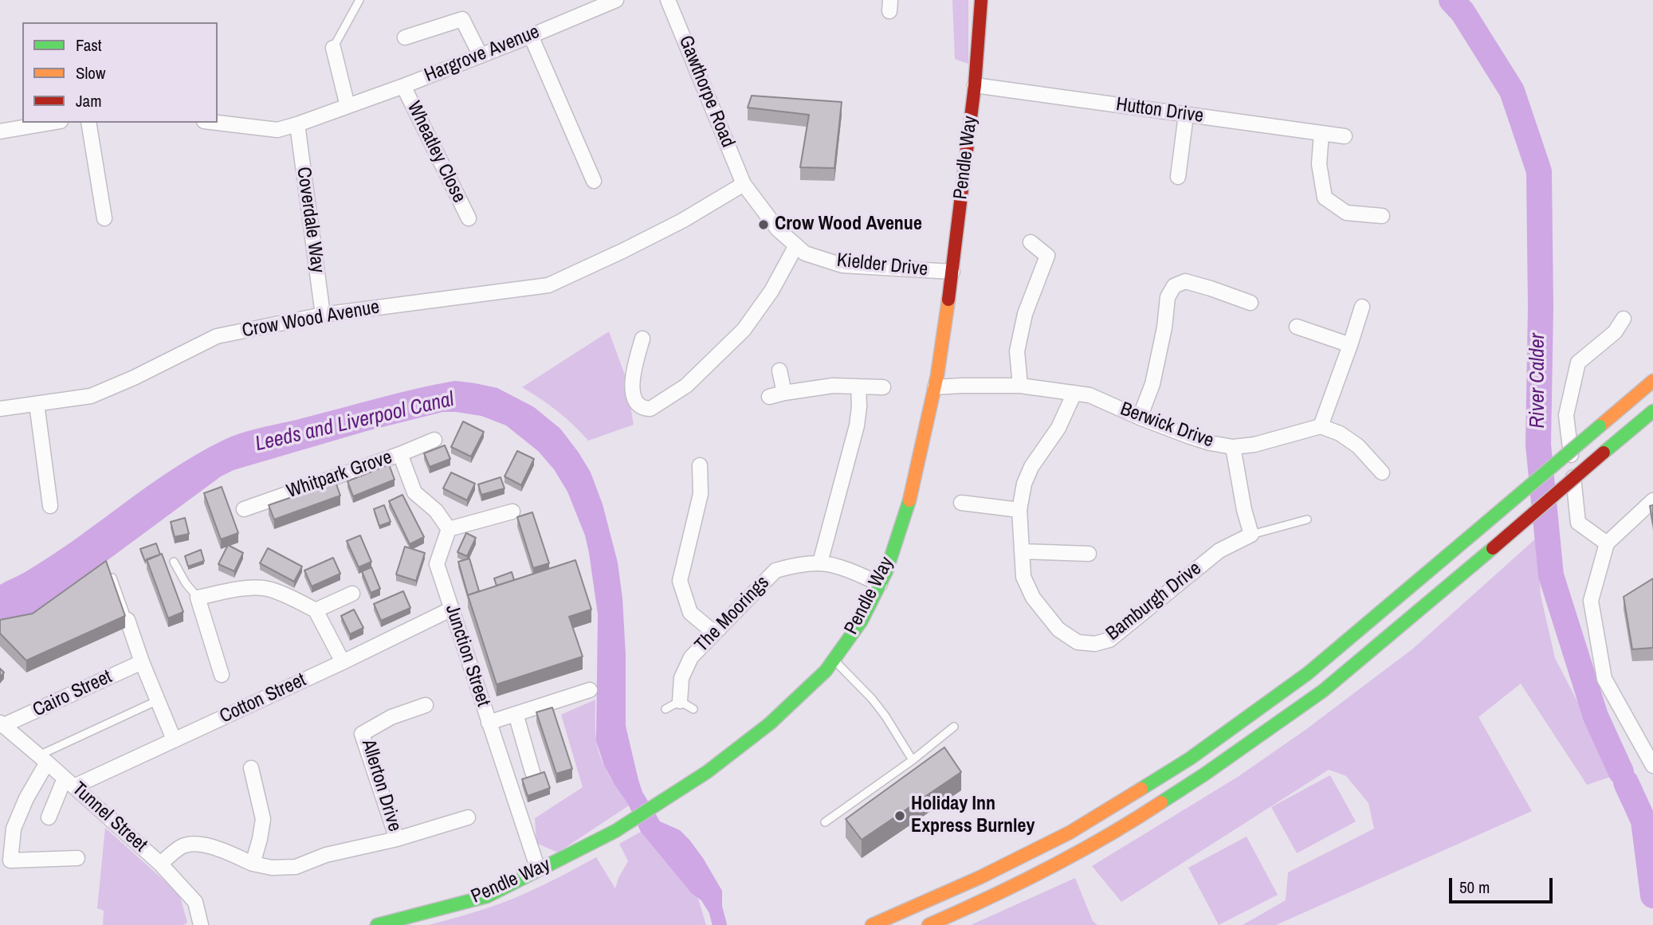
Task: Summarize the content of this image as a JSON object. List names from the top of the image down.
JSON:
{
  "streets": {
    "main road": ["Pendle Way"],
    "street": [
      "Hargrove Avenue",
      "Gawthorpe Road",
      "Hutton Drive",
      "Wheatley Close",
      "Coverdale Way",
      "Kielder Drive",
      "Crow Wood Avenue",
      "Berwick Drive",
      "Whitpark Grove",
      "Bamburgh Drive",
      "The Moorings",
      "Junction Street",
      "Cairo Street",
      "Cotton Street",
      "Allerton Drive",
      "Tunnel Street"
    ]
  },
  "crossings": [
    ["Hargrove Avenue", "Wheatley Close"],
    ["Hargrove Avenue", "Coverdale Way"],
    ["Gawthorpe Road", "Kielder Drive"],
    ["Gawthorpe Road", "Crow Wood Avenue"],
    ["Hutton Drive", "Pendle Way"],
    ["Pendle Way", "Kielder Drive"],
    ["Pendle Way", "Berwick Drive"],
    ["Pendle Way", "The Moorings"],
    ["Pendle Way", "Junction Street"],
    ["Coverdale Way", "Crow Wood Avenue"],
    ["Kielder Drive", "Crow Wood Avenue"],
    ["Berwick Drive", "Bamburgh Drive"],
    ["Junction Street", "Cotton Street"],
    ["Cairo Street", "Tunnel Street"],
    ["Cotton Street", "Tunnel Street"],
    ["Allerton Drive", "Tunnel Street"]
  ],
  "water": ["River Calder", "Leeds and Liverpool Canal"],
  "places": ["Crow Wood Avenue", "Holiday Inn Express Burnley"],
  "legend": ["Fast", "Slow", "Jam"],
  "scale_bar": "50 m"
}
